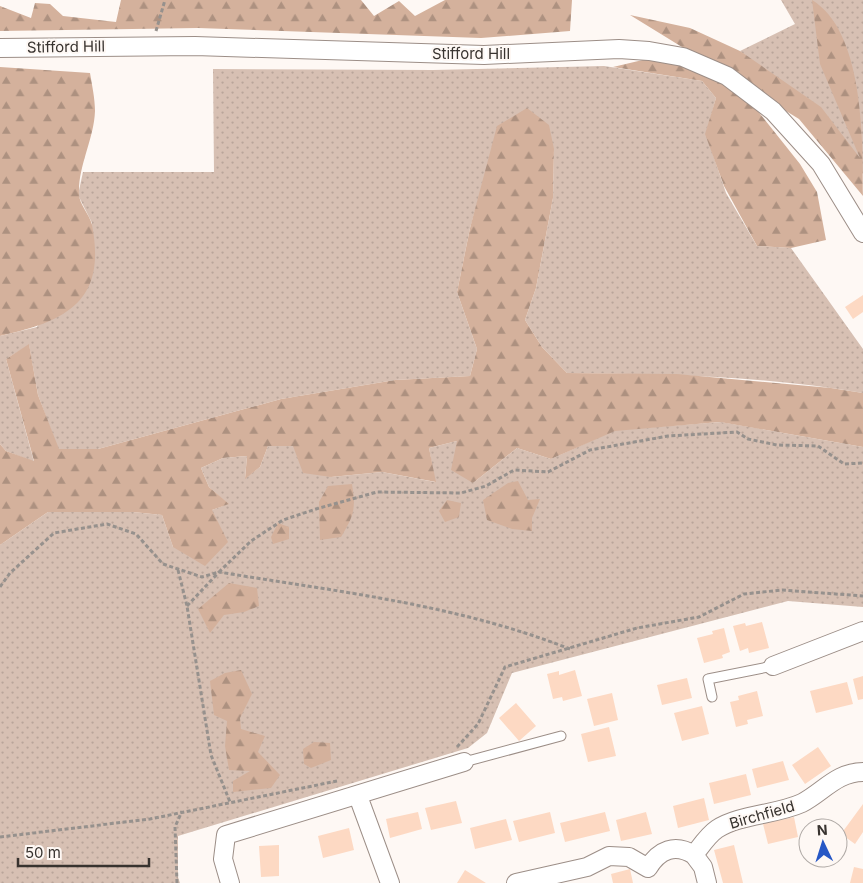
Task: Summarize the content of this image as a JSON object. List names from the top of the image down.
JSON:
{
  "streets": {
    "street": ["Stifford Hill", "Birchfield"]
  },
  "scale_bar": "50 m",
  "north": "top"
}
